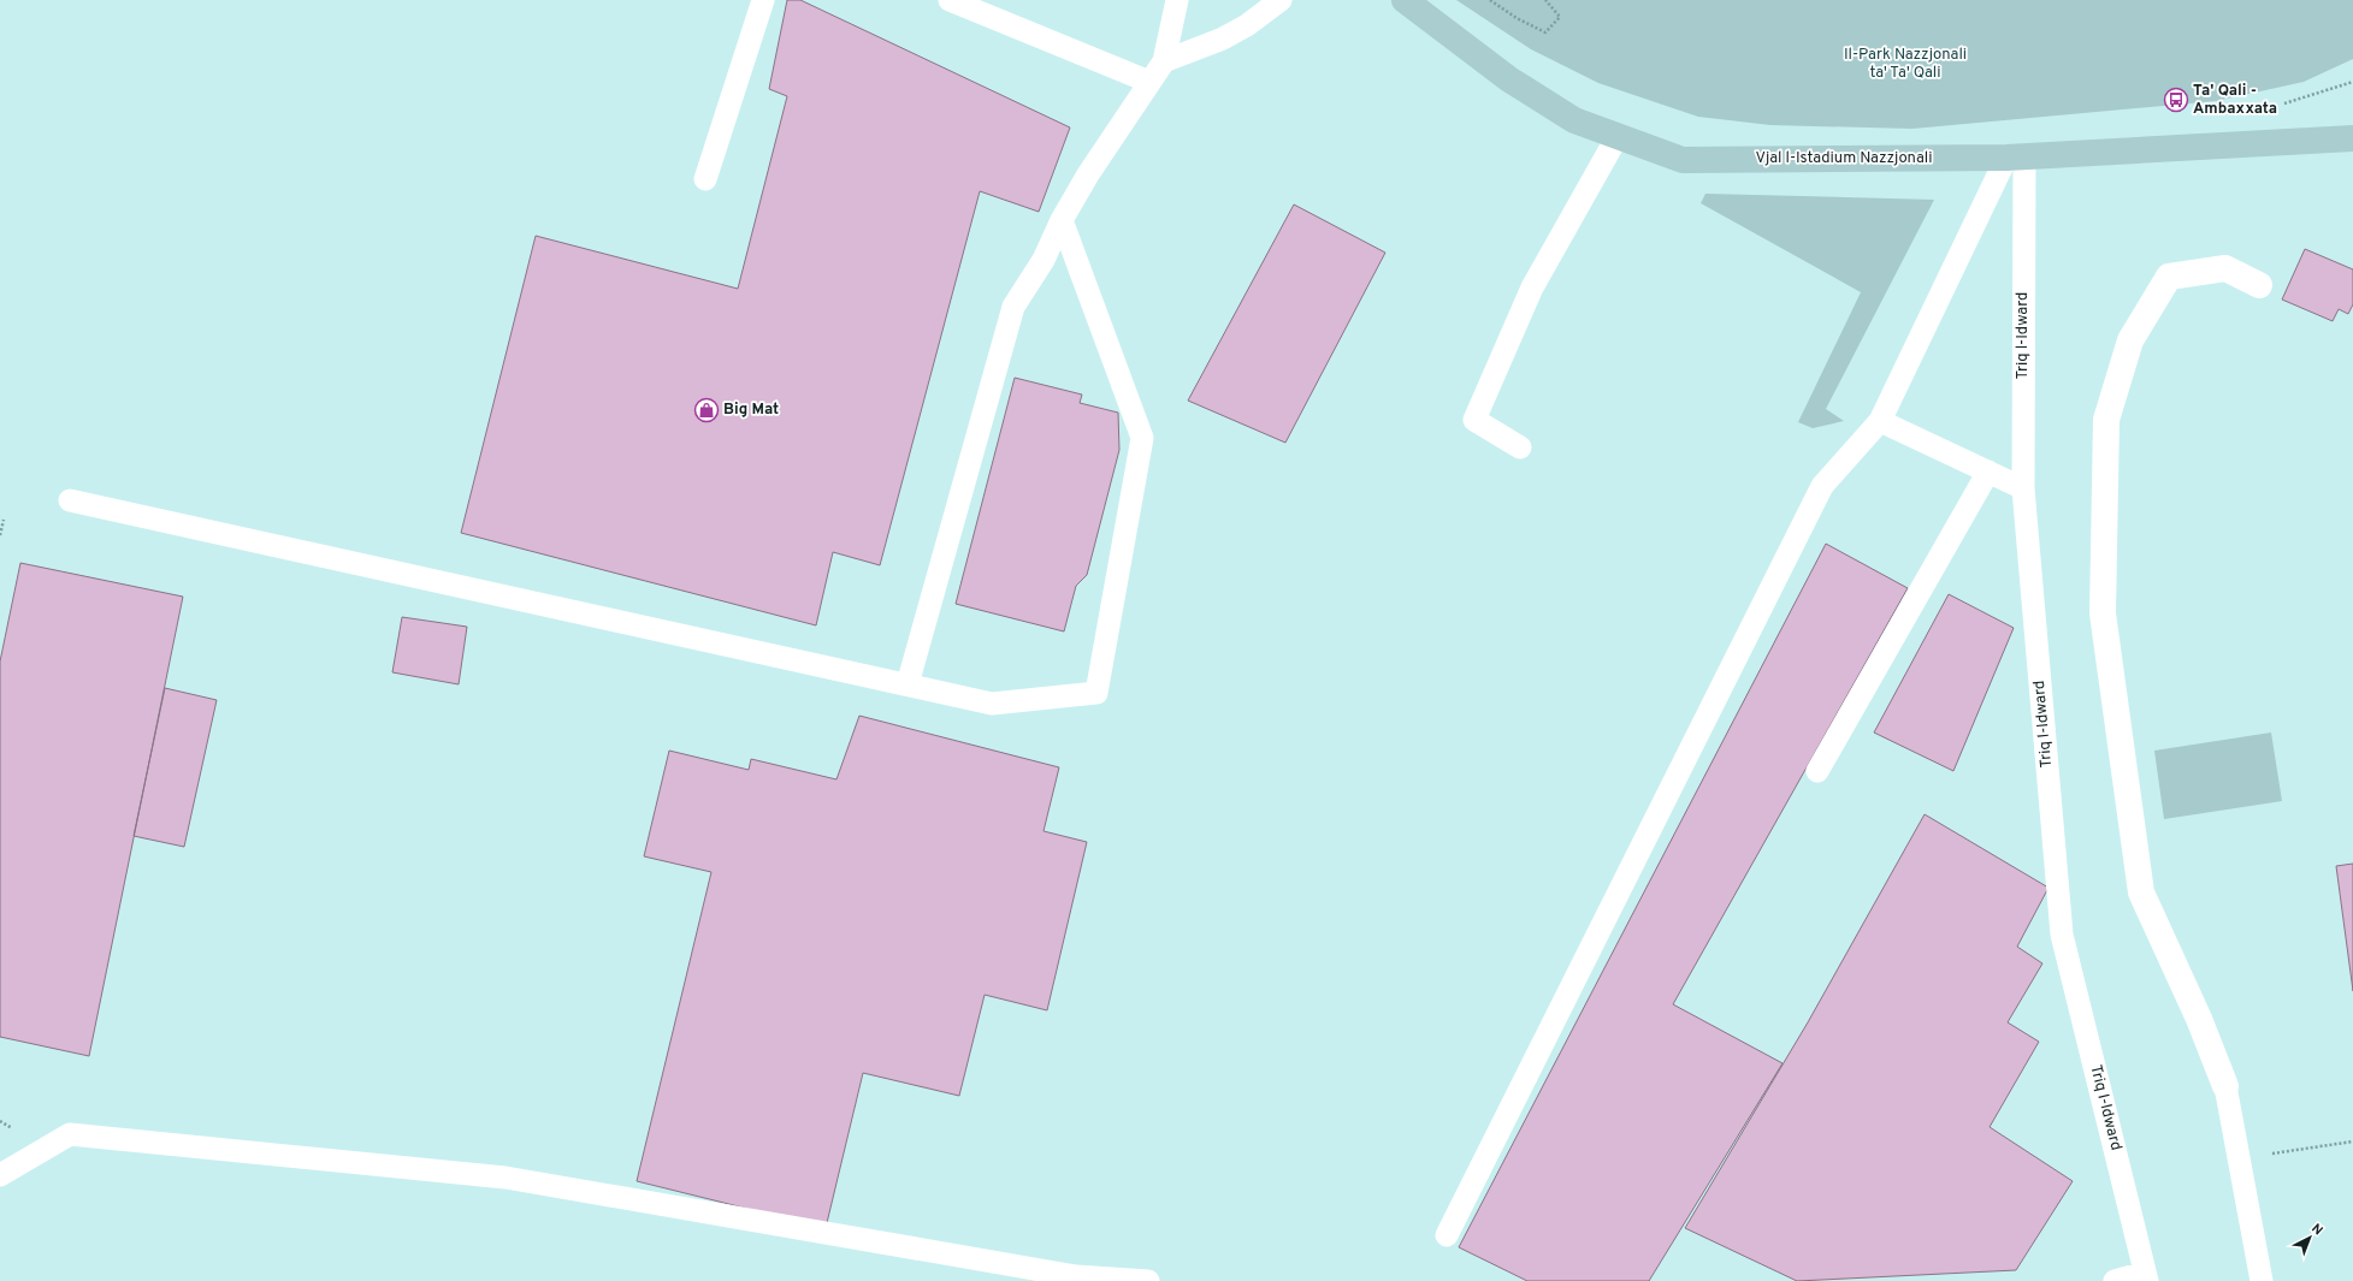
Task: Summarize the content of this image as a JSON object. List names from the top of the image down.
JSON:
{
  "streets": {
    "main road": ["Vjal l-Istadium Nazzjonali"],
    "lane": ["Triq l-Idward"]
  },
  "crossings": [
    ["Vjal l-Istadium Nazzjonali", "Triq l-Idward"]
  ],
  "parks": ["Il-Park Nazzjonali ta' Ta' Qali"],
  "places": {
    "bus stop": ["Ta' Qali - Ambaxxata"],
    "shop": ["Big Mat"]
  },
  "north": "top right"
}
